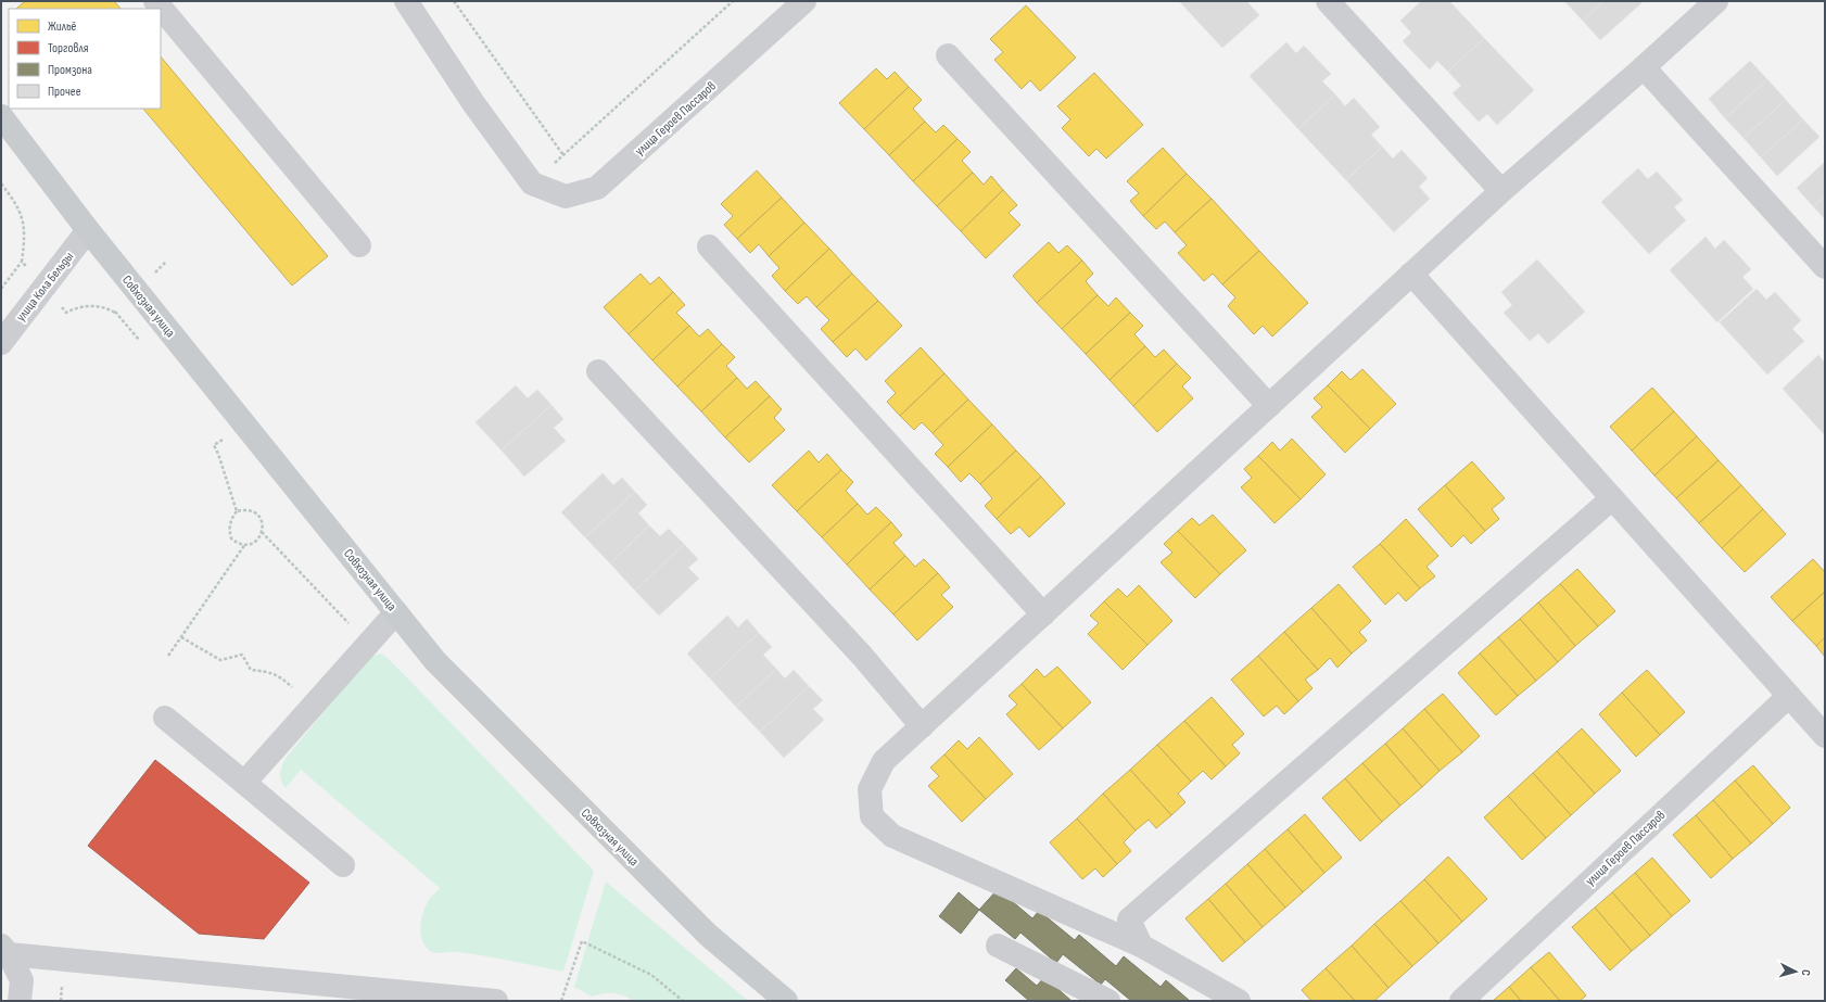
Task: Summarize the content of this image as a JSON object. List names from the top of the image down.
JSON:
{
  "streets": {
    "main road": ["Совхозная улица"],
    "street": ["улица Героев Пассаров", "улица Кола Бельды"]
  },
  "crossings": [
    ["улица Кола Бельды", "Совхозная улица"]
  ],
  "legend": [
    "Жильё",
    "Торговля",
    "Промзона",
    "Прочее"
  ],
  "north": "right"
}
